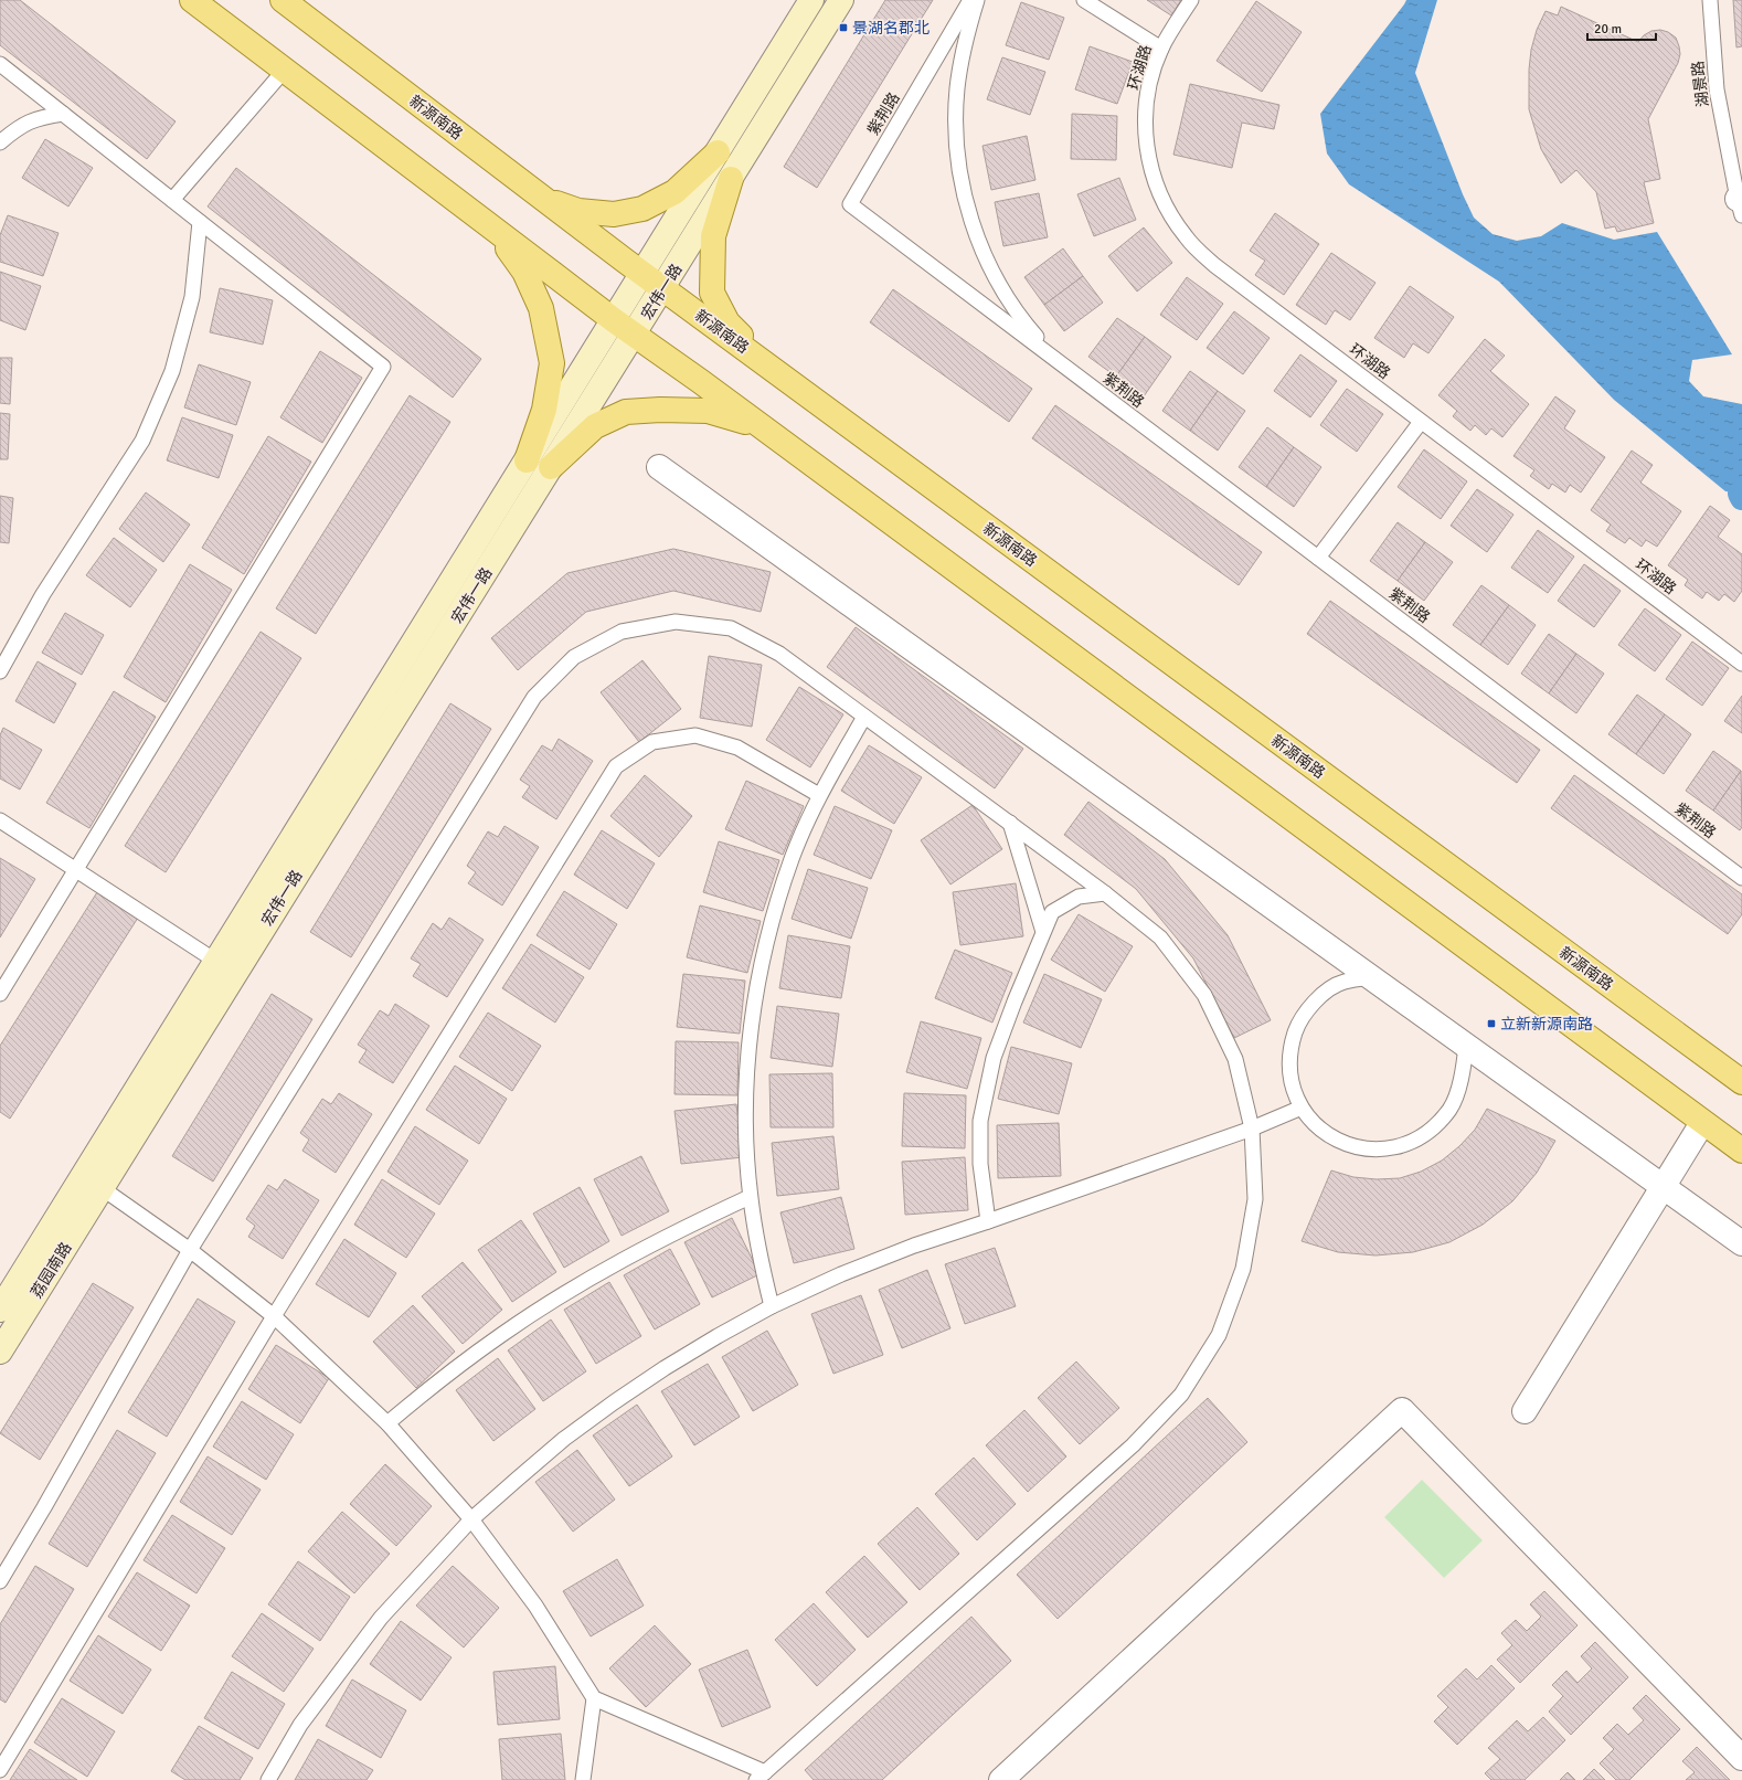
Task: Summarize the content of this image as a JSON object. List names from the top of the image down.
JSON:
{
  "streets": {
    "main road": ["新源南路", "宏伟一路", "荔园南路"],
    "lane": ["环湖路", "湖景路", "紫荆路"]
  },
  "crossings": [
    ["新源南路", "宏伟一路"],
    ["宏伟一路", "荔园南路"]
  ],
  "places": {
    "transit": ["景湖名郡北", "立新新源南路"]
  },
  "scale_bar": "20 m"
}
